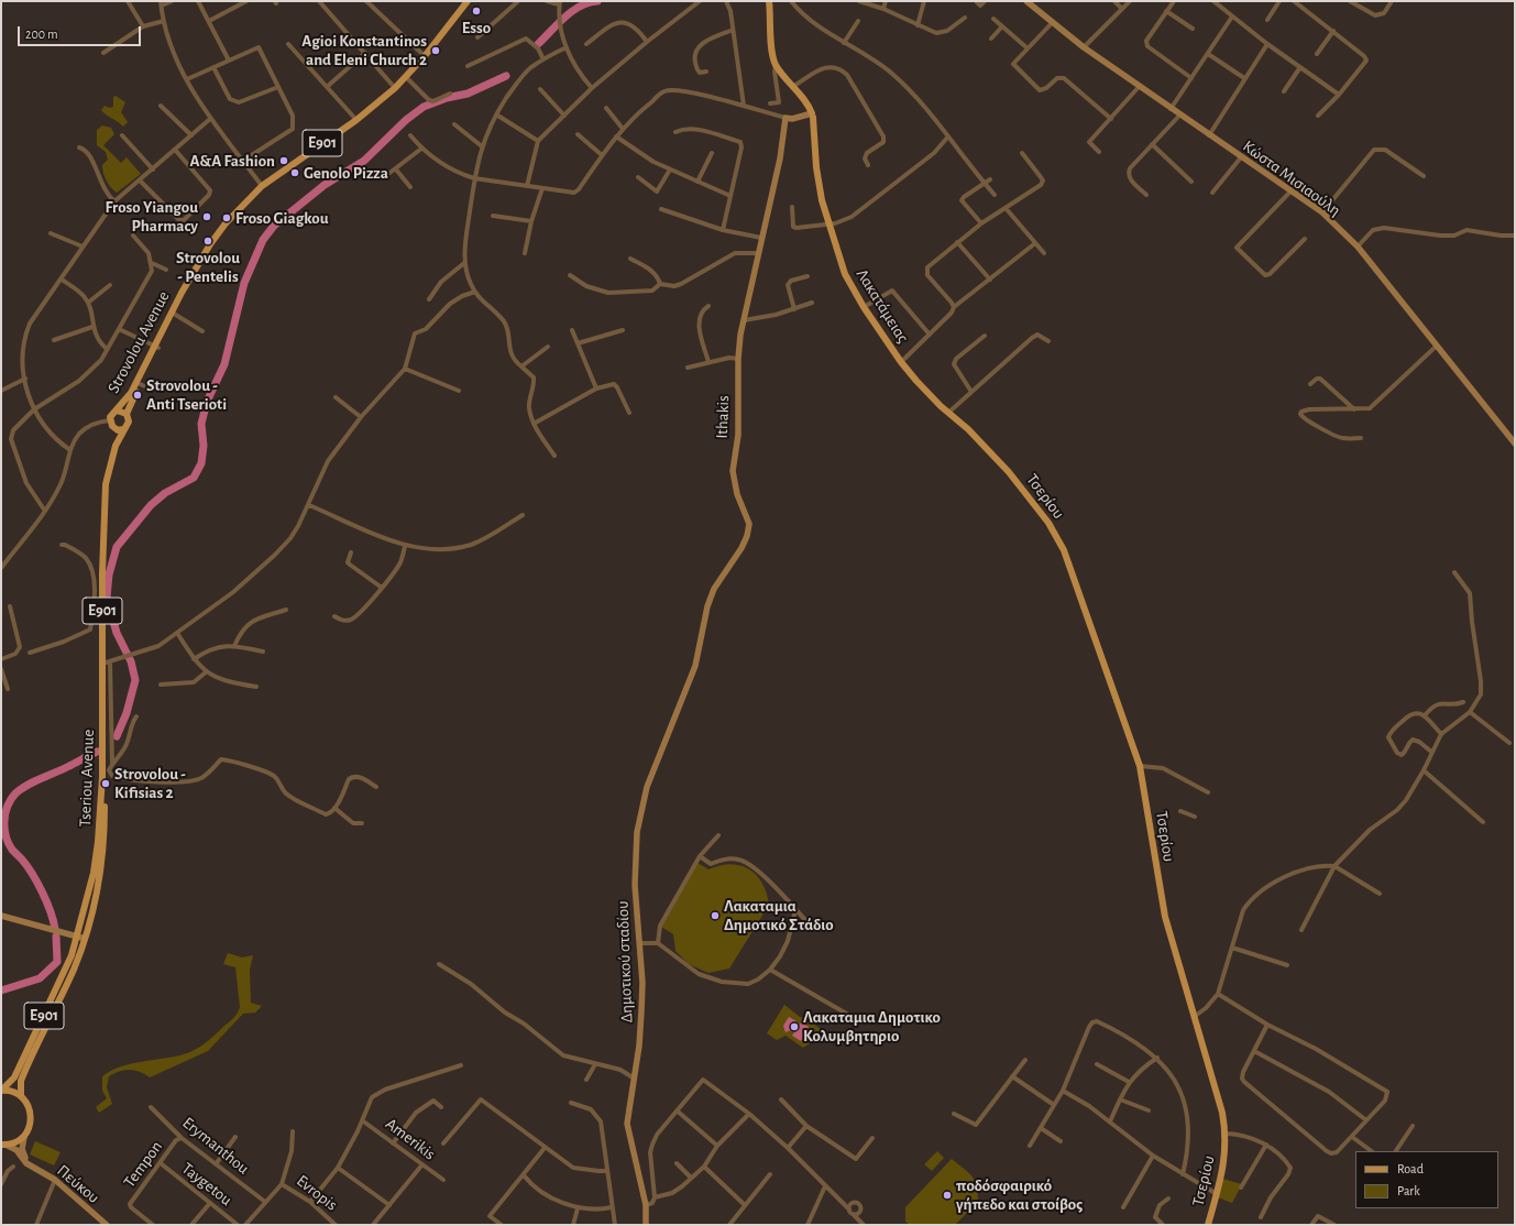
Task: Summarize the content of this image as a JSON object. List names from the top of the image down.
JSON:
{
  "streets": {
    "main road": [
      "E901",
      "Κώστα Μισιαούλη",
      "Λακατάμειας",
      "Strovolou Avenue",
      "Ithakis",
      "Τσερίου",
      "Tseriou Avenue",
      "Δημοτικού σταδίου",
      "Πεύκου"
    ],
    "street": [
      "Amerikis",
      "Erymanthou",
      "Tempon",
      "Taygetou",
      "Evropis"
    ]
  },
  "crossings": [
    ["E901", "Strovolou Avenue"],
    ["E901", "Tseriou Avenue"],
    ["Λακατάμειας", "Τσερίου"],
    ["Strovolou Avenue", "Tseriou Avenue"],
    ["Ithakis", "Δημοτικού σταδίου"],
    ["Erymanthou", "Tempon"],
    ["Tempon", "Taygetou"]
  ],
  "places": [
    "Esso",
    "Agioi Konstantinos and Eleni Church 2",
    "A&A Fashion",
    "Genolo Pizza",
    "Froso Yiangou Pharmacy",
    "Froso Giagkou",
    "Strovolou - Pentelis",
    "Strovolou - Anti Tserioti",
    "Strovolou - Kifisias 2",
    "Λακαταμια Δημοτικό Στάδιο",
    "Λακαταμια Δημοτικο Κολυμβητηριο",
    "ποδόσφαιρικό γήπεδο και στοίβος"
  ],
  "legend": ["Road", "Park"],
  "scale_bar": "200 m"
}
